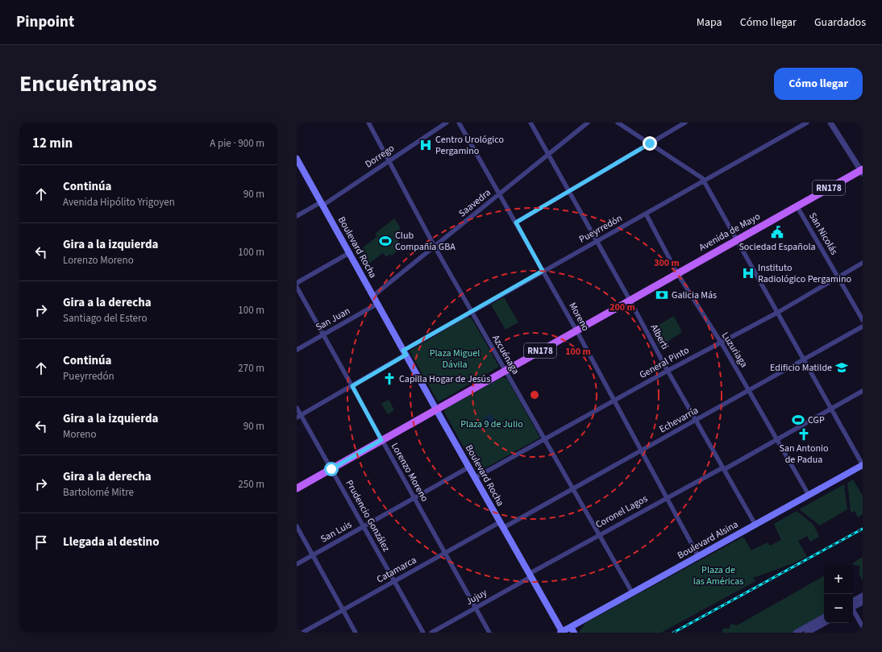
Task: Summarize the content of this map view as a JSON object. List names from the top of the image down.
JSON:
{
  "streets": {
    "main road": [
      "RN178",
      "Avenida de Mayo",
      "Boulevard Rocha",
      "Boulevard Alsina"
    ],
    "street": [
      "Dorrego",
      "Saavedra",
      "Pueyrredón",
      "San Nicolás",
      "Moreno",
      "San Juan",
      "Alberti",
      "Luzuriaga",
      "Azcuénaga",
      "General Pinto",
      "Echevarría",
      "Lorenzo Moreno",
      "Coronel Lagos",
      "Prudencio González",
      "San Luis",
      "Catamarca",
      "Jujuy"
    ]
  },
  "crossings": [
    ["Dorrego", "Boulevard Rocha"],
    ["Dorrego", "Azcuénaga"],
    ["RN178", "Avenida de Mayo"],
    ["RN178", "Boulevard Rocha"],
    ["RN178", "Azcuénaga"],
    ["RN178", "Lorenzo Moreno"],
    ["RN178", "Prudencio González"],
    ["Saavedra", "Boulevard Rocha"],
    ["Saavedra", "Moreno"],
    ["Saavedra", "Alberti"],
    ["Saavedra", "Azcuénaga"],
    ["Pueyrredón", "Boulevard Rocha"],
    ["Pueyrredón", "Moreno"],
    ["Pueyrredón", "Alberti"],
    ["Pueyrredón", "Luzuriaga"],
    ["Pueyrredón", "Azcuénaga"],
    ["Pueyrredón", "Lorenzo Moreno"],
    ["Pueyrredón", "Prudencio González"],
    ["Avenida de Mayo", "San Nicolás"],
    ["Avenida de Mayo", "Moreno"],
    ["Avenida de Mayo", "Alberti"],
    ["Avenida de Mayo", "Luzuriaga"],
    ["Avenida de Mayo", "Azcuénaga"],
    ["San Nicolás", "General Pinto"],
    ["Boulevard Rocha", "San Juan"],
    ["Boulevard Rocha", "General Pinto"],
    ["Boulevard Rocha", "Echevarría"],
    ["Boulevard Rocha", "Coronel Lagos"],
    ["Boulevard Rocha", "San Luis"],
    ["Boulevard Rocha", "Boulevard Alsina"],
    ["Boulevard Rocha", "Catamarca"],
    ["Boulevard Rocha", "Jujuy"],
    ["Moreno", "General Pinto"],
    ["Moreno", "Echevarría"],
    ["Moreno", "Coronel Lagos"],
    ["Moreno", "Boulevard Alsina"],
    ["San Juan", "Lorenzo Moreno"],
    ["Alberti", "General Pinto"],
    ["Alberti", "Echevarría"],
    ["Alberti", "Coronel Lagos"],
    ["Alberti", "Boulevard Alsina"],
    ["Luzuriaga", "General Pinto"],
    ["Luzuriaga", "Echevarría"],
    ["Luzuriaga", "Coronel Lagos"],
    ["Luzuriaga", "Boulevard Alsina"],
    ["Azcuénaga", "General Pinto"],
    ["Azcuénaga", "Echevarría"],
    ["Azcuénaga", "Coronel Lagos"],
    ["Azcuénaga", "Boulevard Alsina"],
    ["Echevarría", "Catamarca"],
    ["Lorenzo Moreno", "San Luis"],
    ["Lorenzo Moreno", "Catamarca"],
    ["Lorenzo Moreno", "Jujuy"],
    ["Coronel Lagos", "Jujuy"],
    ["Prudencio González", "San Luis"],
    ["Prudencio González", "Catamarca"]
  ],
  "parks": ["Plaza Miguel Dávila", "Plaza 9 de Julio", "Plaza de las Américas"],
  "places": {
    "hospital": ["Centro Urológico Pergamino", "Instituto Radiológico Pergamino"],
    "public building": ["Sociedad Española"],
    "sports": ["Club Compañía GBA", "CGP"],
    "bank": ["Galicia Más"],
    "school or university": ["Edificio Matilde"],
    "church": ["Capilla Hogar de Jesús", "San Antonio de Padua"]
  },
  "page": {
    "header": "Pinpoint",
    "nav": ["Mapa", "Cómo llegar", "Guardados"],
    "title": "Encuéntranos",
    "buttons": "Cómo llegar",
    "heading": ["12 min", "A pie · 900 m"],
    "list": [
      ["Continúa", "Avenida Hipólito Yrigoyen", "90 m"],
      ["Gira a la izquierda", "Lorenzo Moreno", "100 m"],
      ["Gira a la derecha", "Santiago del Estero", "100 m"],
      ["Continúa", "Pueyrredón", "270 m"],
      ["Gira a la izquierda", "Moreno", "90 m"],
      ["Gira a la derecha", "Bartolomé Mitre", "250 m"],
      "Llegada al destino"
    ],
    "map_buttons": ["+", "−"]
  },
  "rings": ["300 m", "200 m", "100 m"]
}
